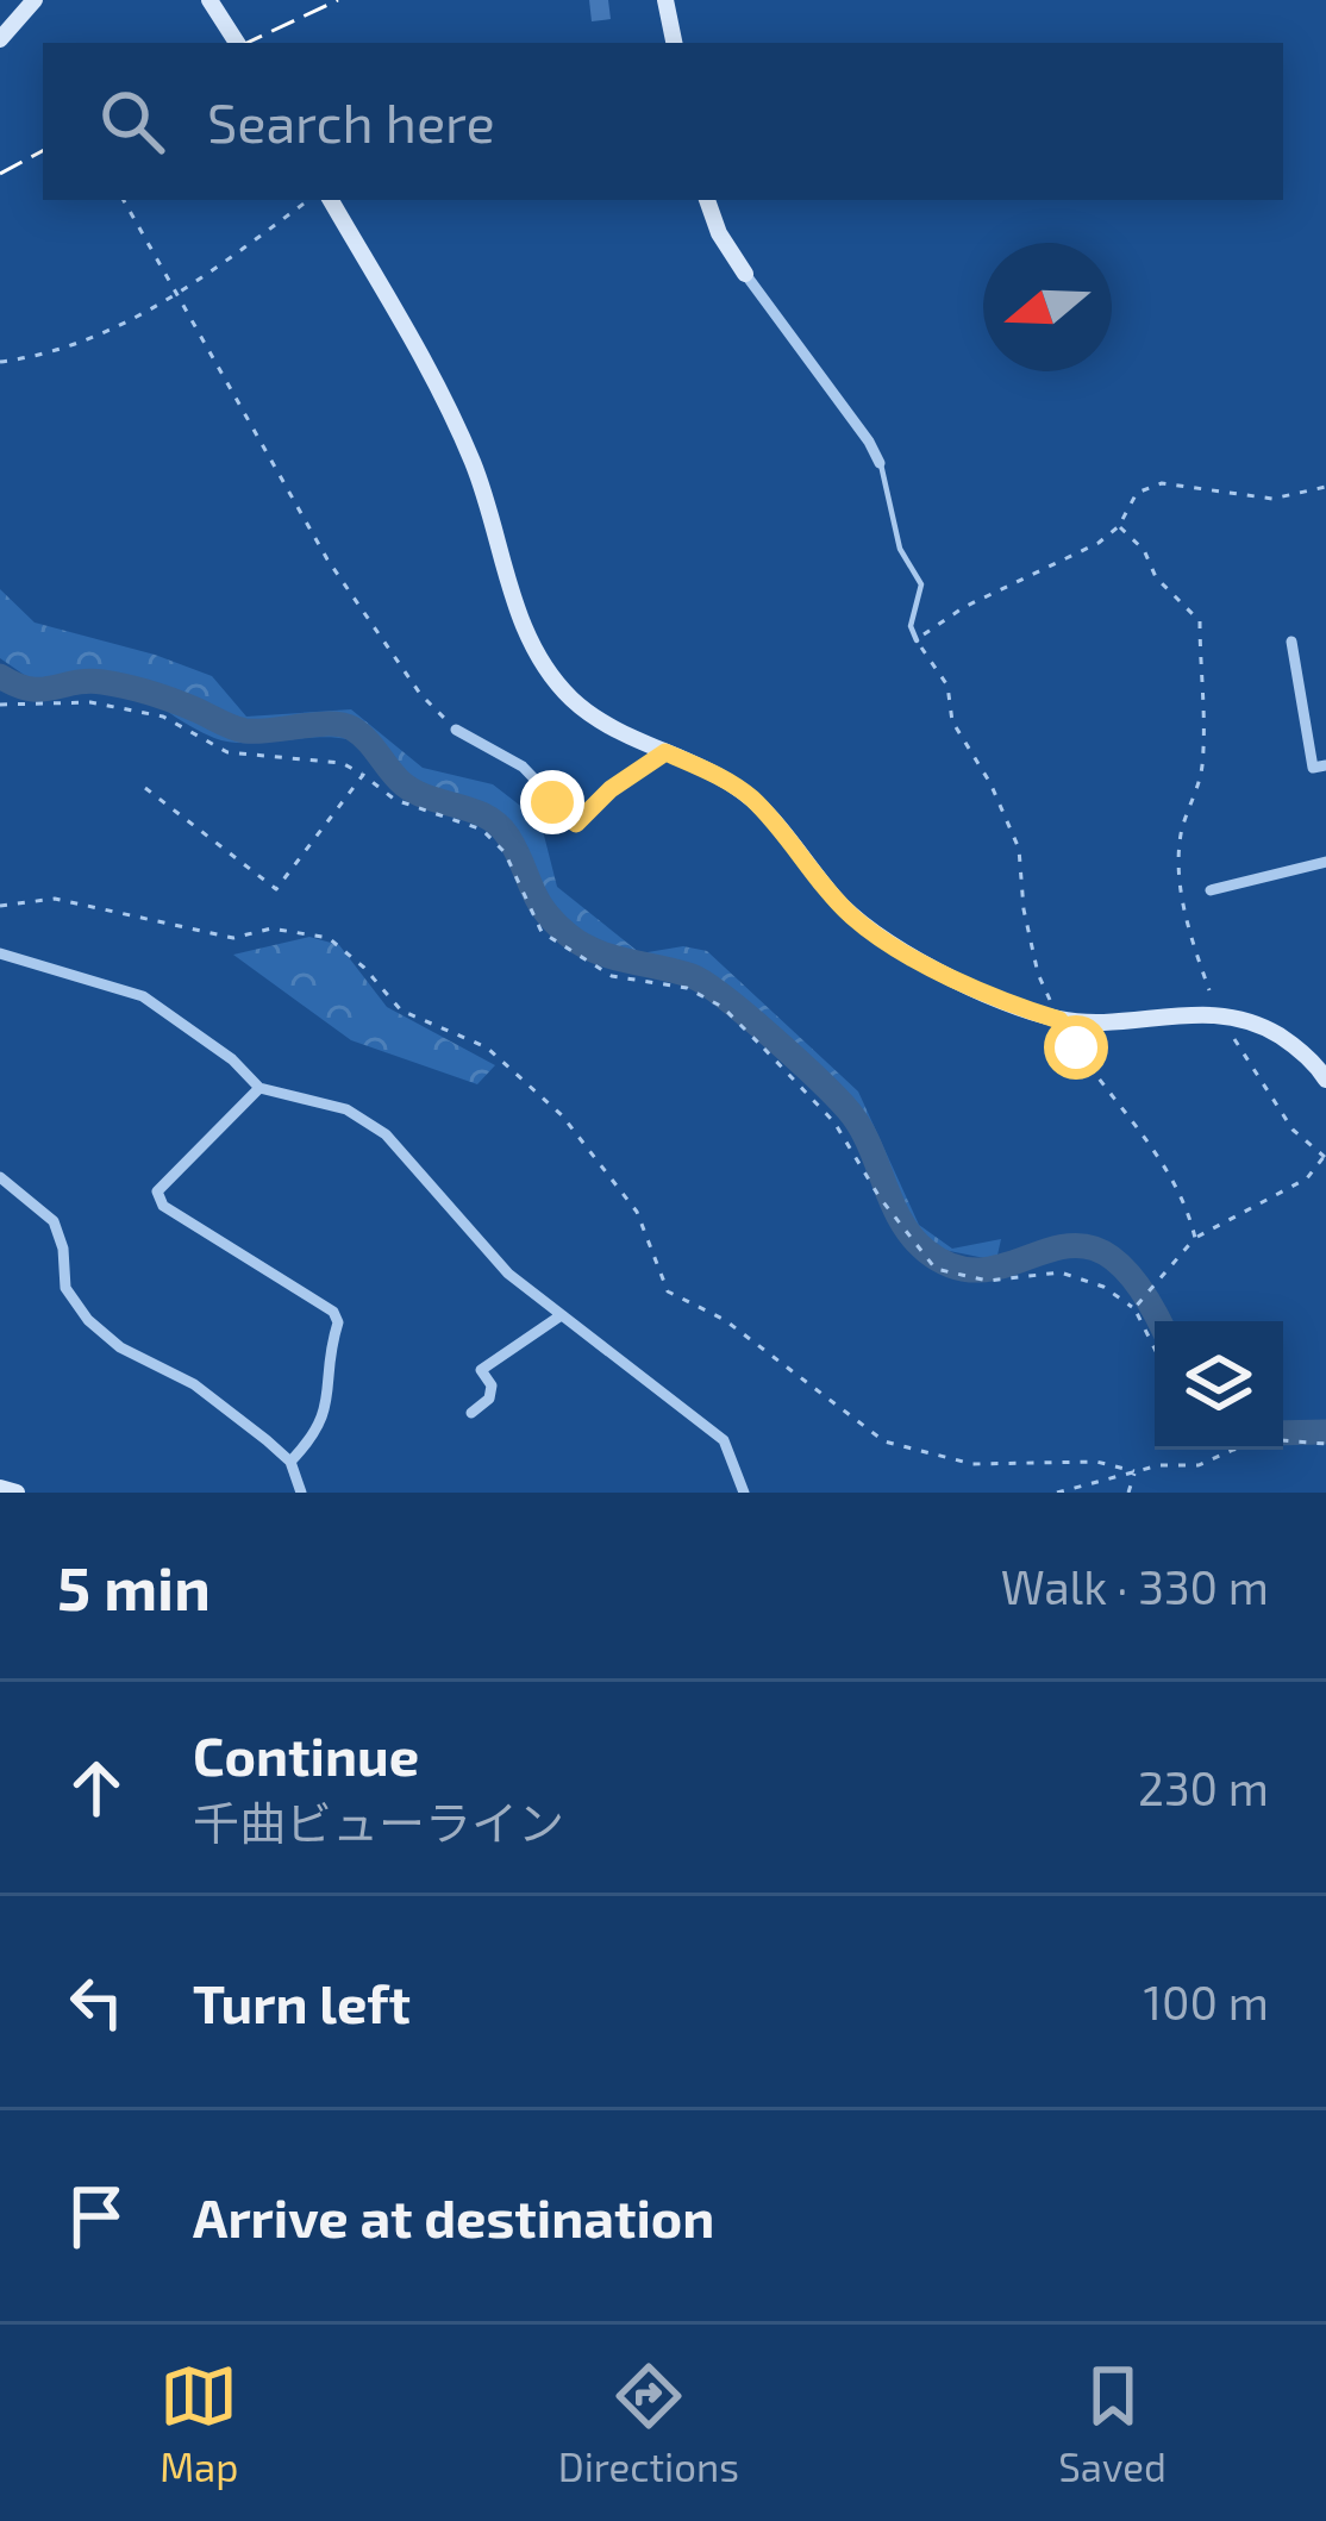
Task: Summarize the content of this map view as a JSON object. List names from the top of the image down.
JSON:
{
  "north": "left",
  "page": {
    "search": "Search here",
    "heading": ["5 min", "Walk · 330 m"],
    "list": [
      ["Continue", "千曲ビューライン", "230 m"],
      ["Turn left", "100 m"],
      "Arrive at destination"
    ],
    "nav": ["Map", "Directions", "Saved"]
  }
}
